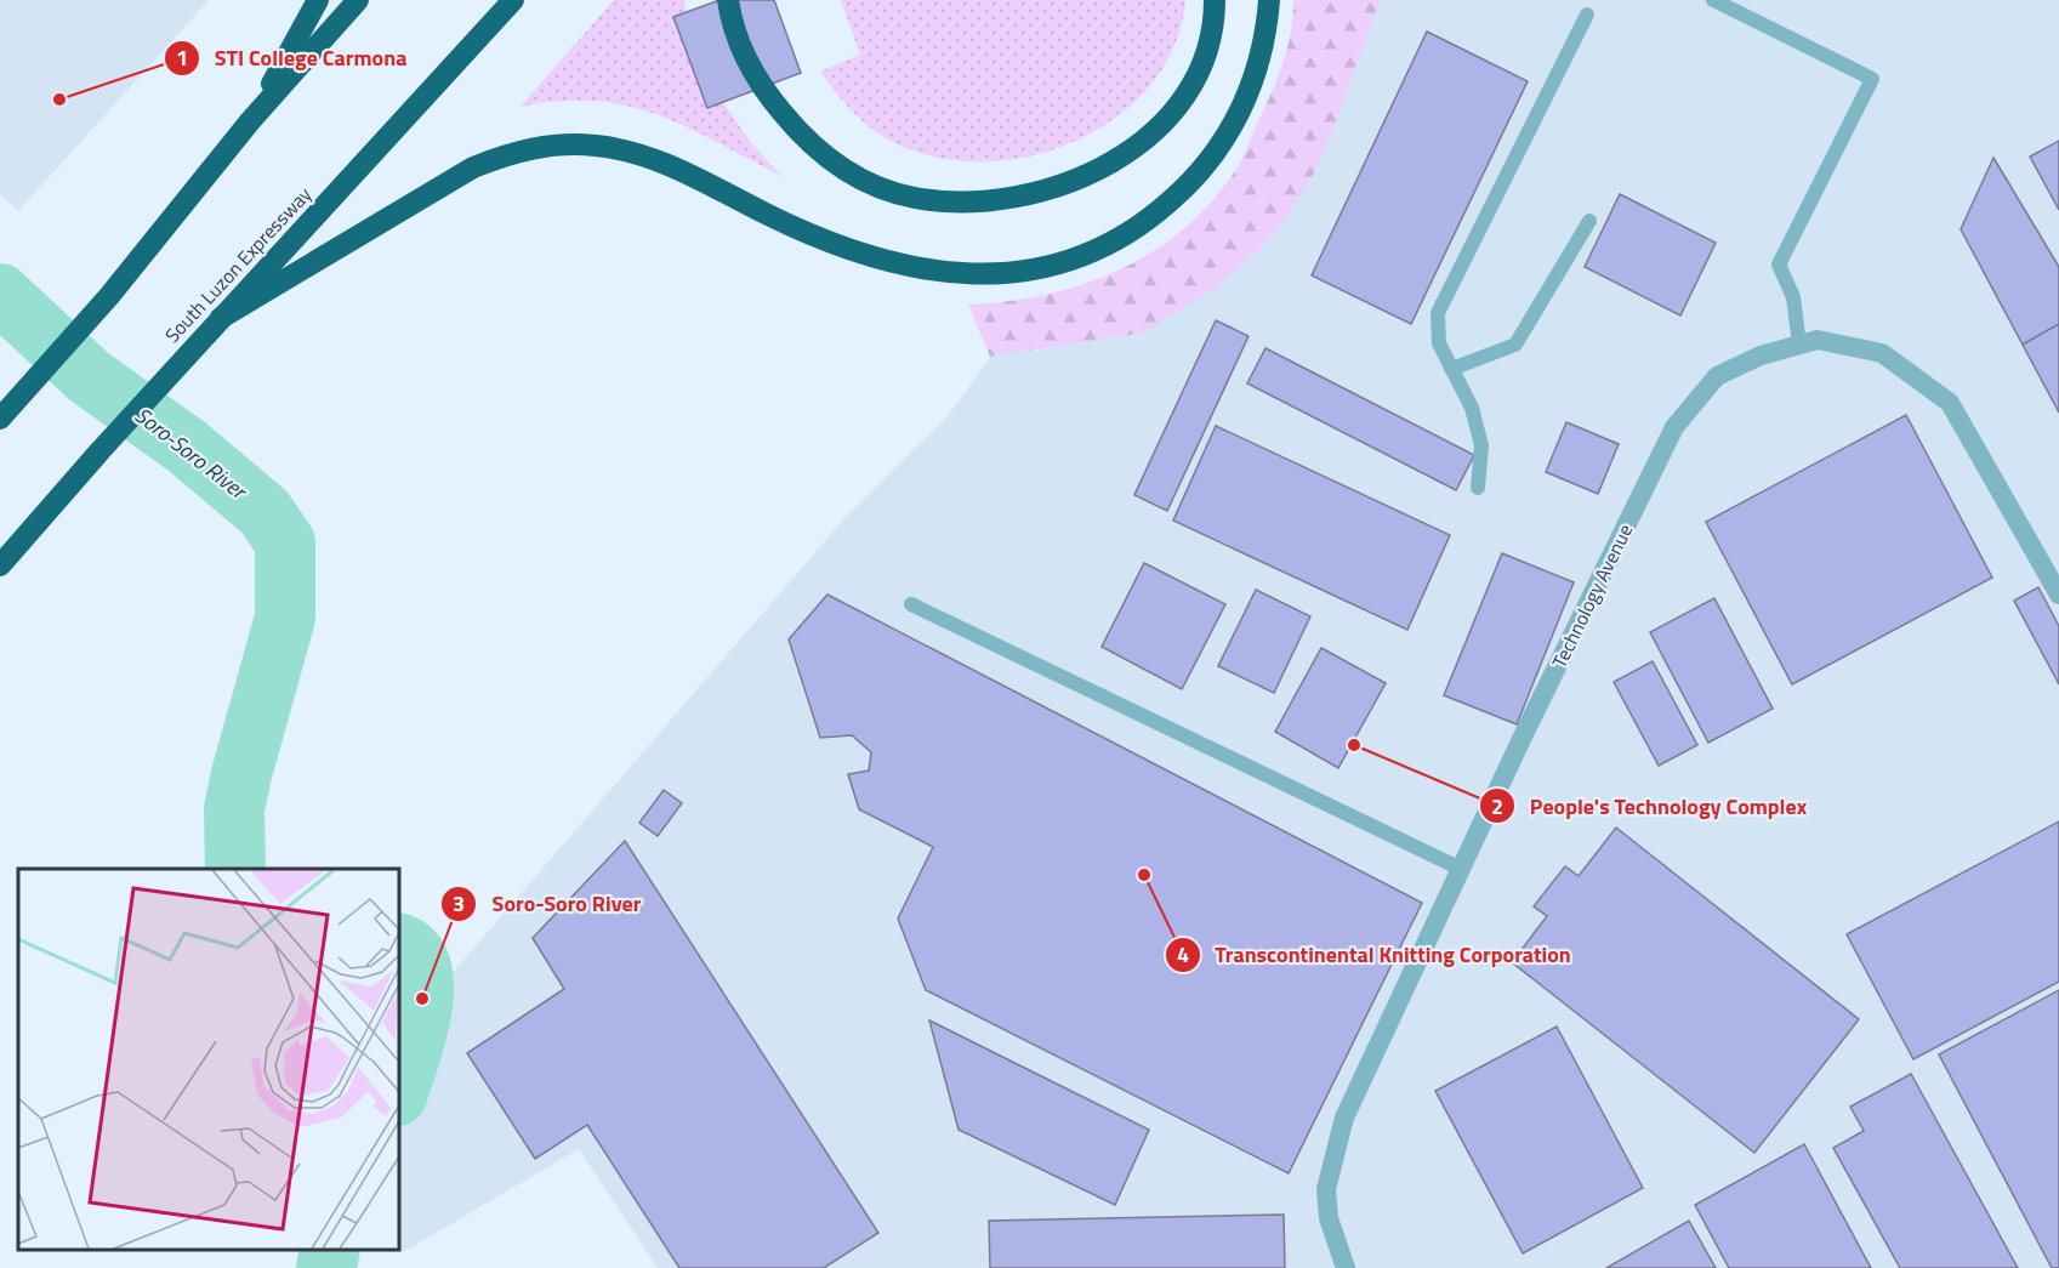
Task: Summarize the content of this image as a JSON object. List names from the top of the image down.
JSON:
{
  "streets": {
    "highway": ["South Luzon Expressway"],
    "street": ["Technology Avenue"]
  },
  "water": ["Soro-Soro River"],
  "places": [
    "STI College Carmona",
    "People's Technology Complex",
    "Transcontinental Knitting Corporation",
    "Soro-Soro River"
  ]
}
